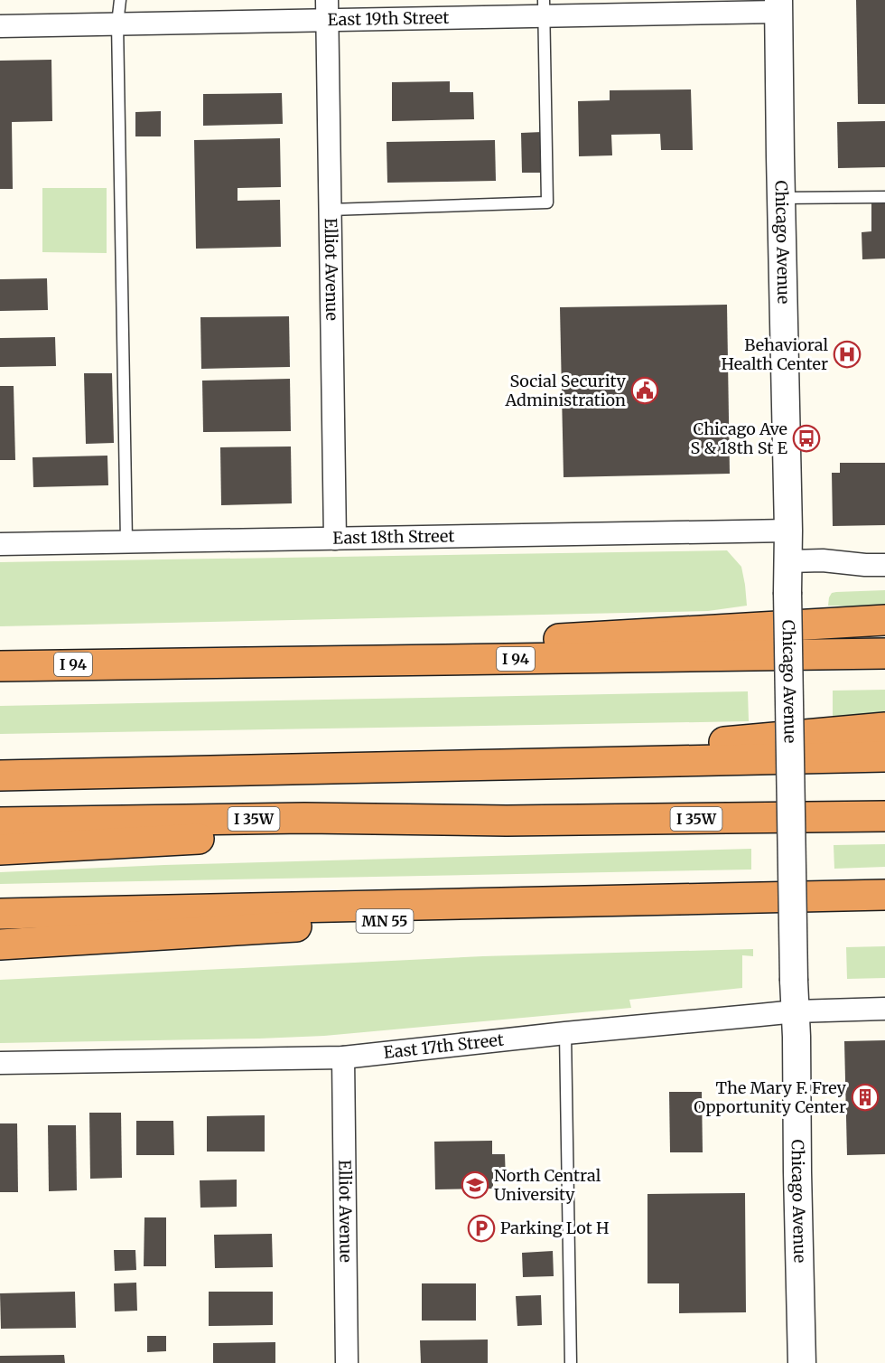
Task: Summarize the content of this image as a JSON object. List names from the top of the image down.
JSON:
{
  "streets": {
    "highway": ["I 94", "I 35W", "MN 55"],
    "street": [
      "East 19th Street",
      "Chicago Avenue",
      "Elliot Avenue",
      "East 18th Street",
      "East 17th Street"
    ]
  },
  "crossings": [
    ["East 19th Street", "Chicago Avenue"],
    ["East 19th Street", "Elliot Avenue"],
    ["Chicago Avenue", "East 18th Street"],
    ["Chicago Avenue", "East 17th Street"],
    ["Elliot Avenue", "East 18th Street"],
    ["Elliot Avenue", "East 17th Street"]
  ],
  "places": {
    "hospital": ["Behavioral Health Center"],
    "public building": ["Social Security Administration"],
    "bus stop": ["Chicago Ave S & 18th St E"],
    "building": ["The Mary F. Frey Opportunity Center"],
    "school or university": ["North Central University"],
    "parking": ["Parking Lot H"]
  }
}
